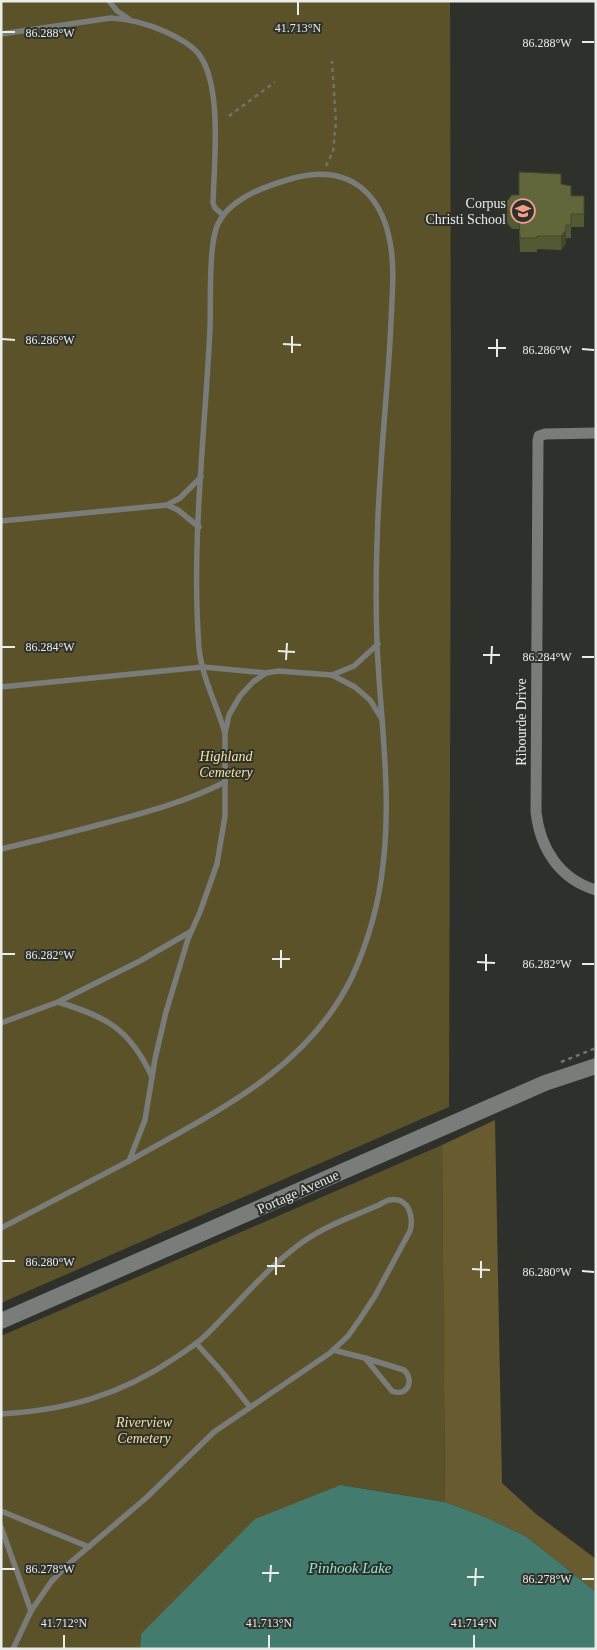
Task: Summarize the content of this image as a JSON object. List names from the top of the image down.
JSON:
{
  "streets": {
    "main road": ["Portage Avenue"],
    "street": ["Ribourde Drive"]
  },
  "water": ["Pinhook Lake"],
  "parks": ["Highland Cemetery", "Riverview Cemetery"],
  "places": {
    "school or university": ["Corpus Christi School"]
  },
  "coordinates": [
    "41.713°N",
    "86.288°W",
    "86.286°W",
    "86.284°W",
    "86.282°W",
    "86.280°W",
    "86.278°W",
    "41.712°N",
    "41.714°N"
  ]
}
